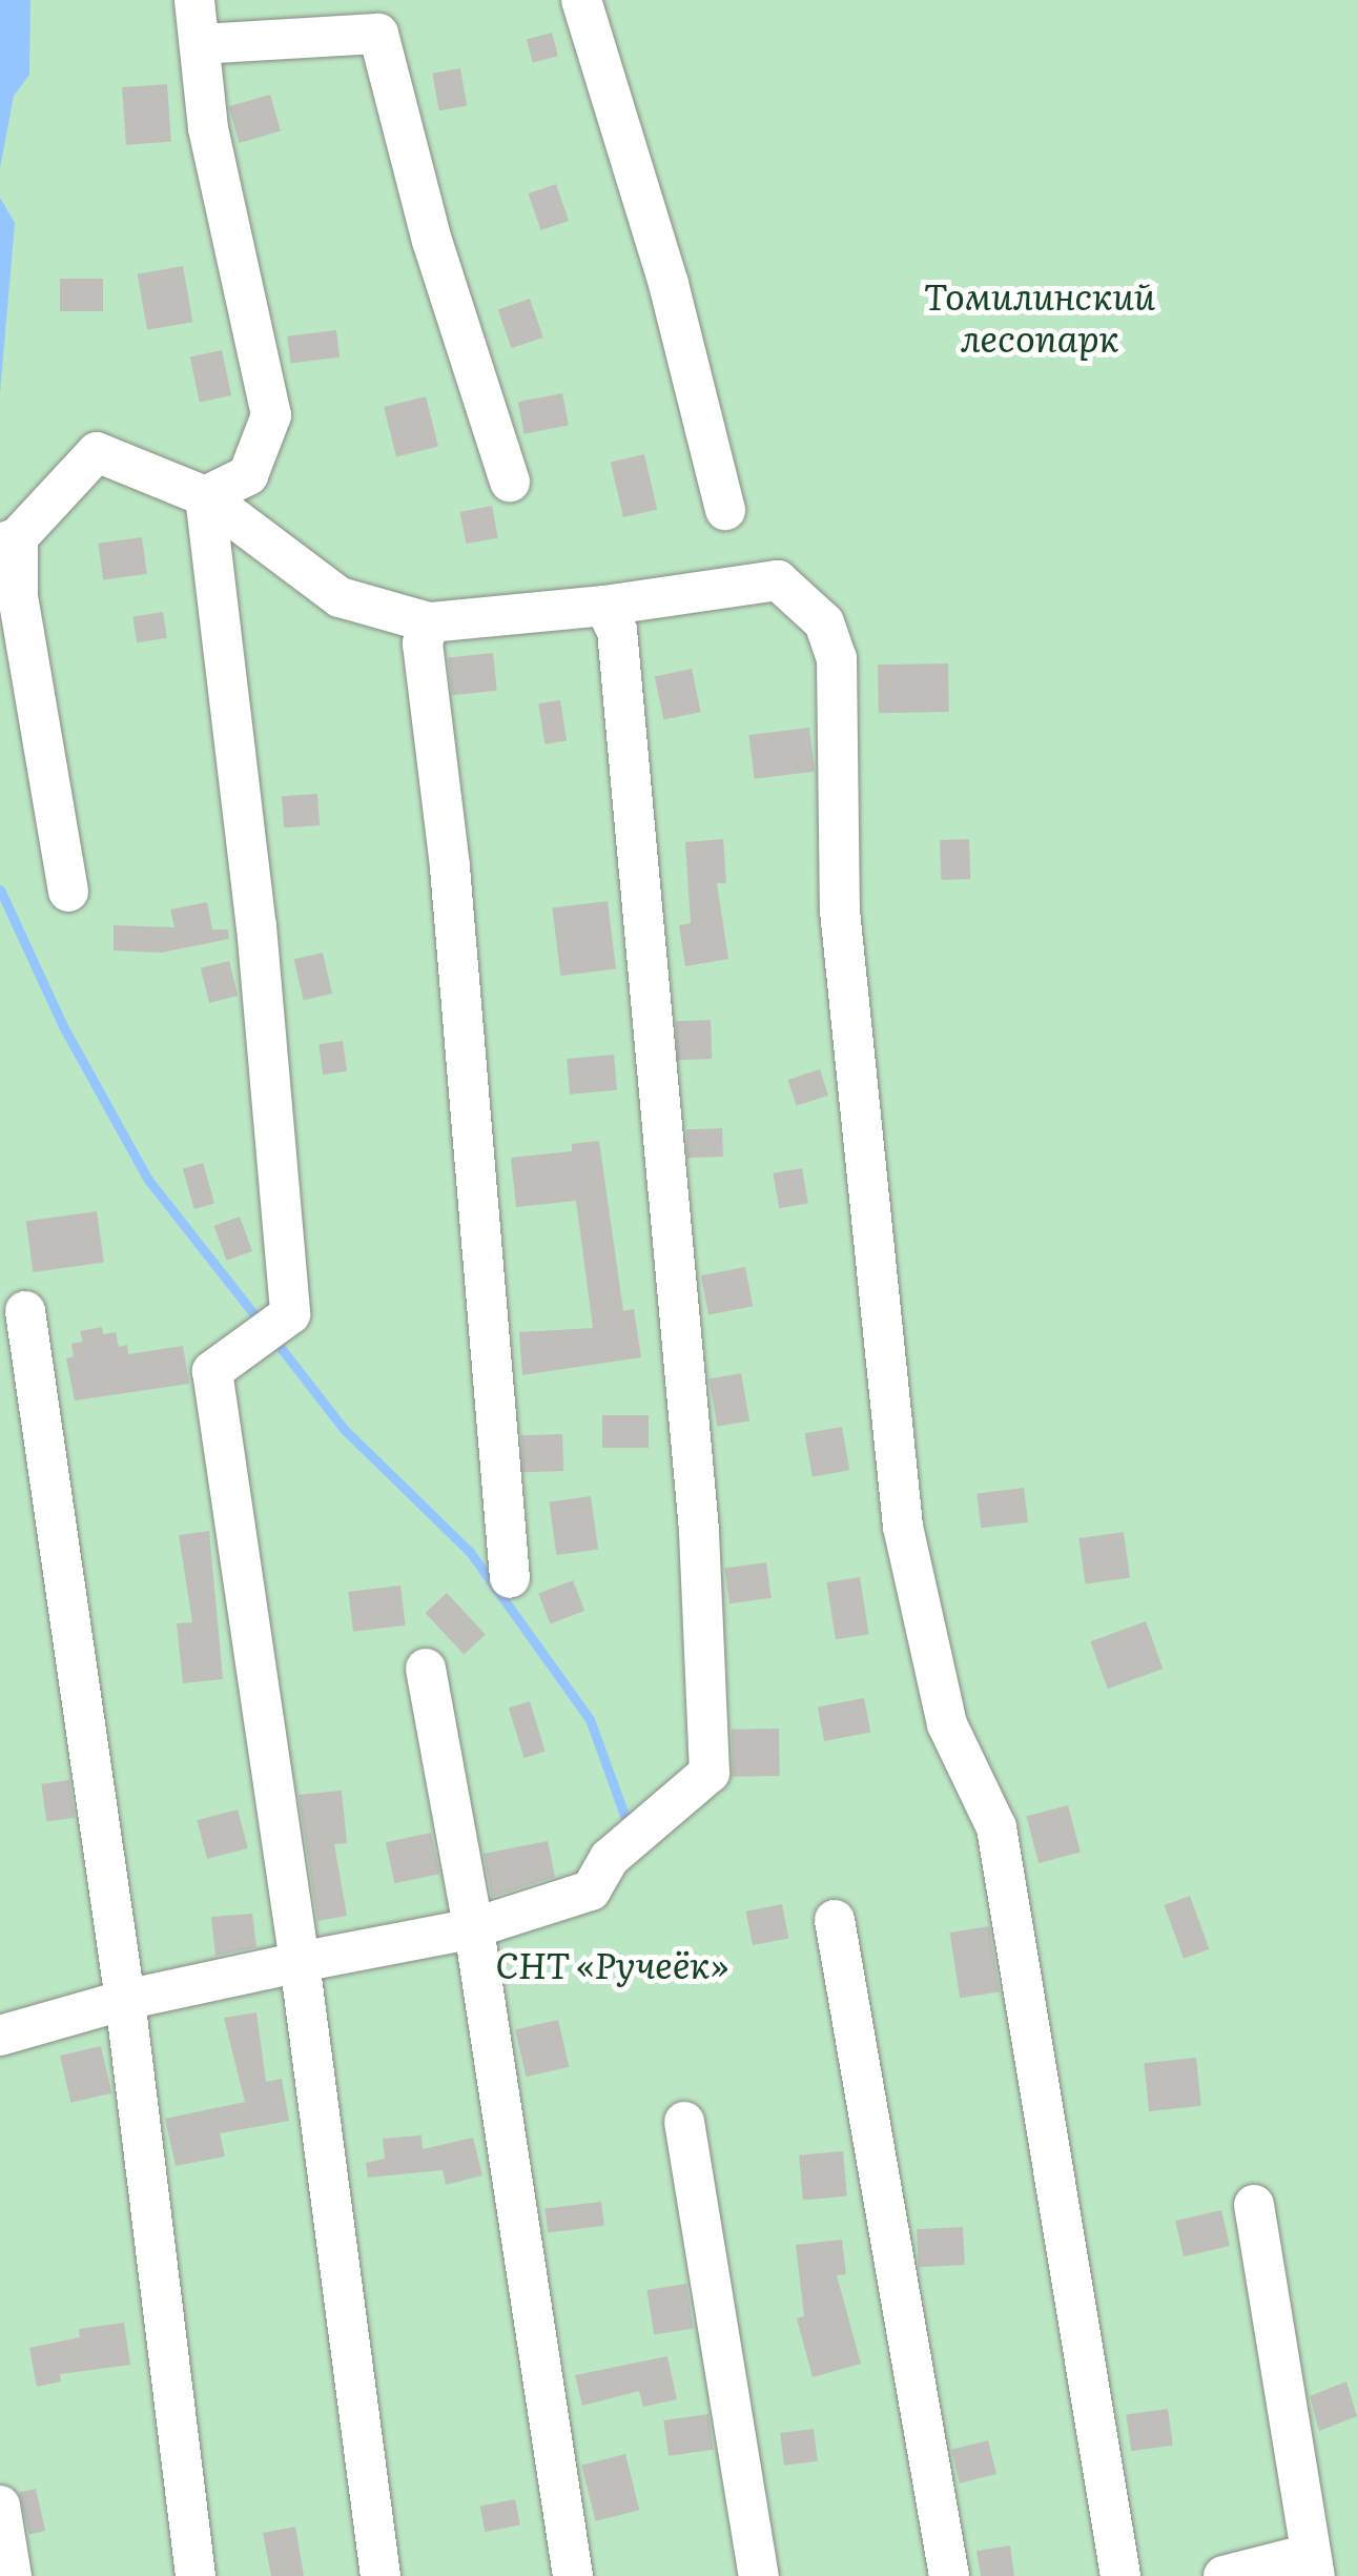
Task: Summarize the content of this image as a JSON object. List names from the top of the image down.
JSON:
{
  "parks": ["Томилинский лесопарк", "СНТ «Ручеёк»"]
}
